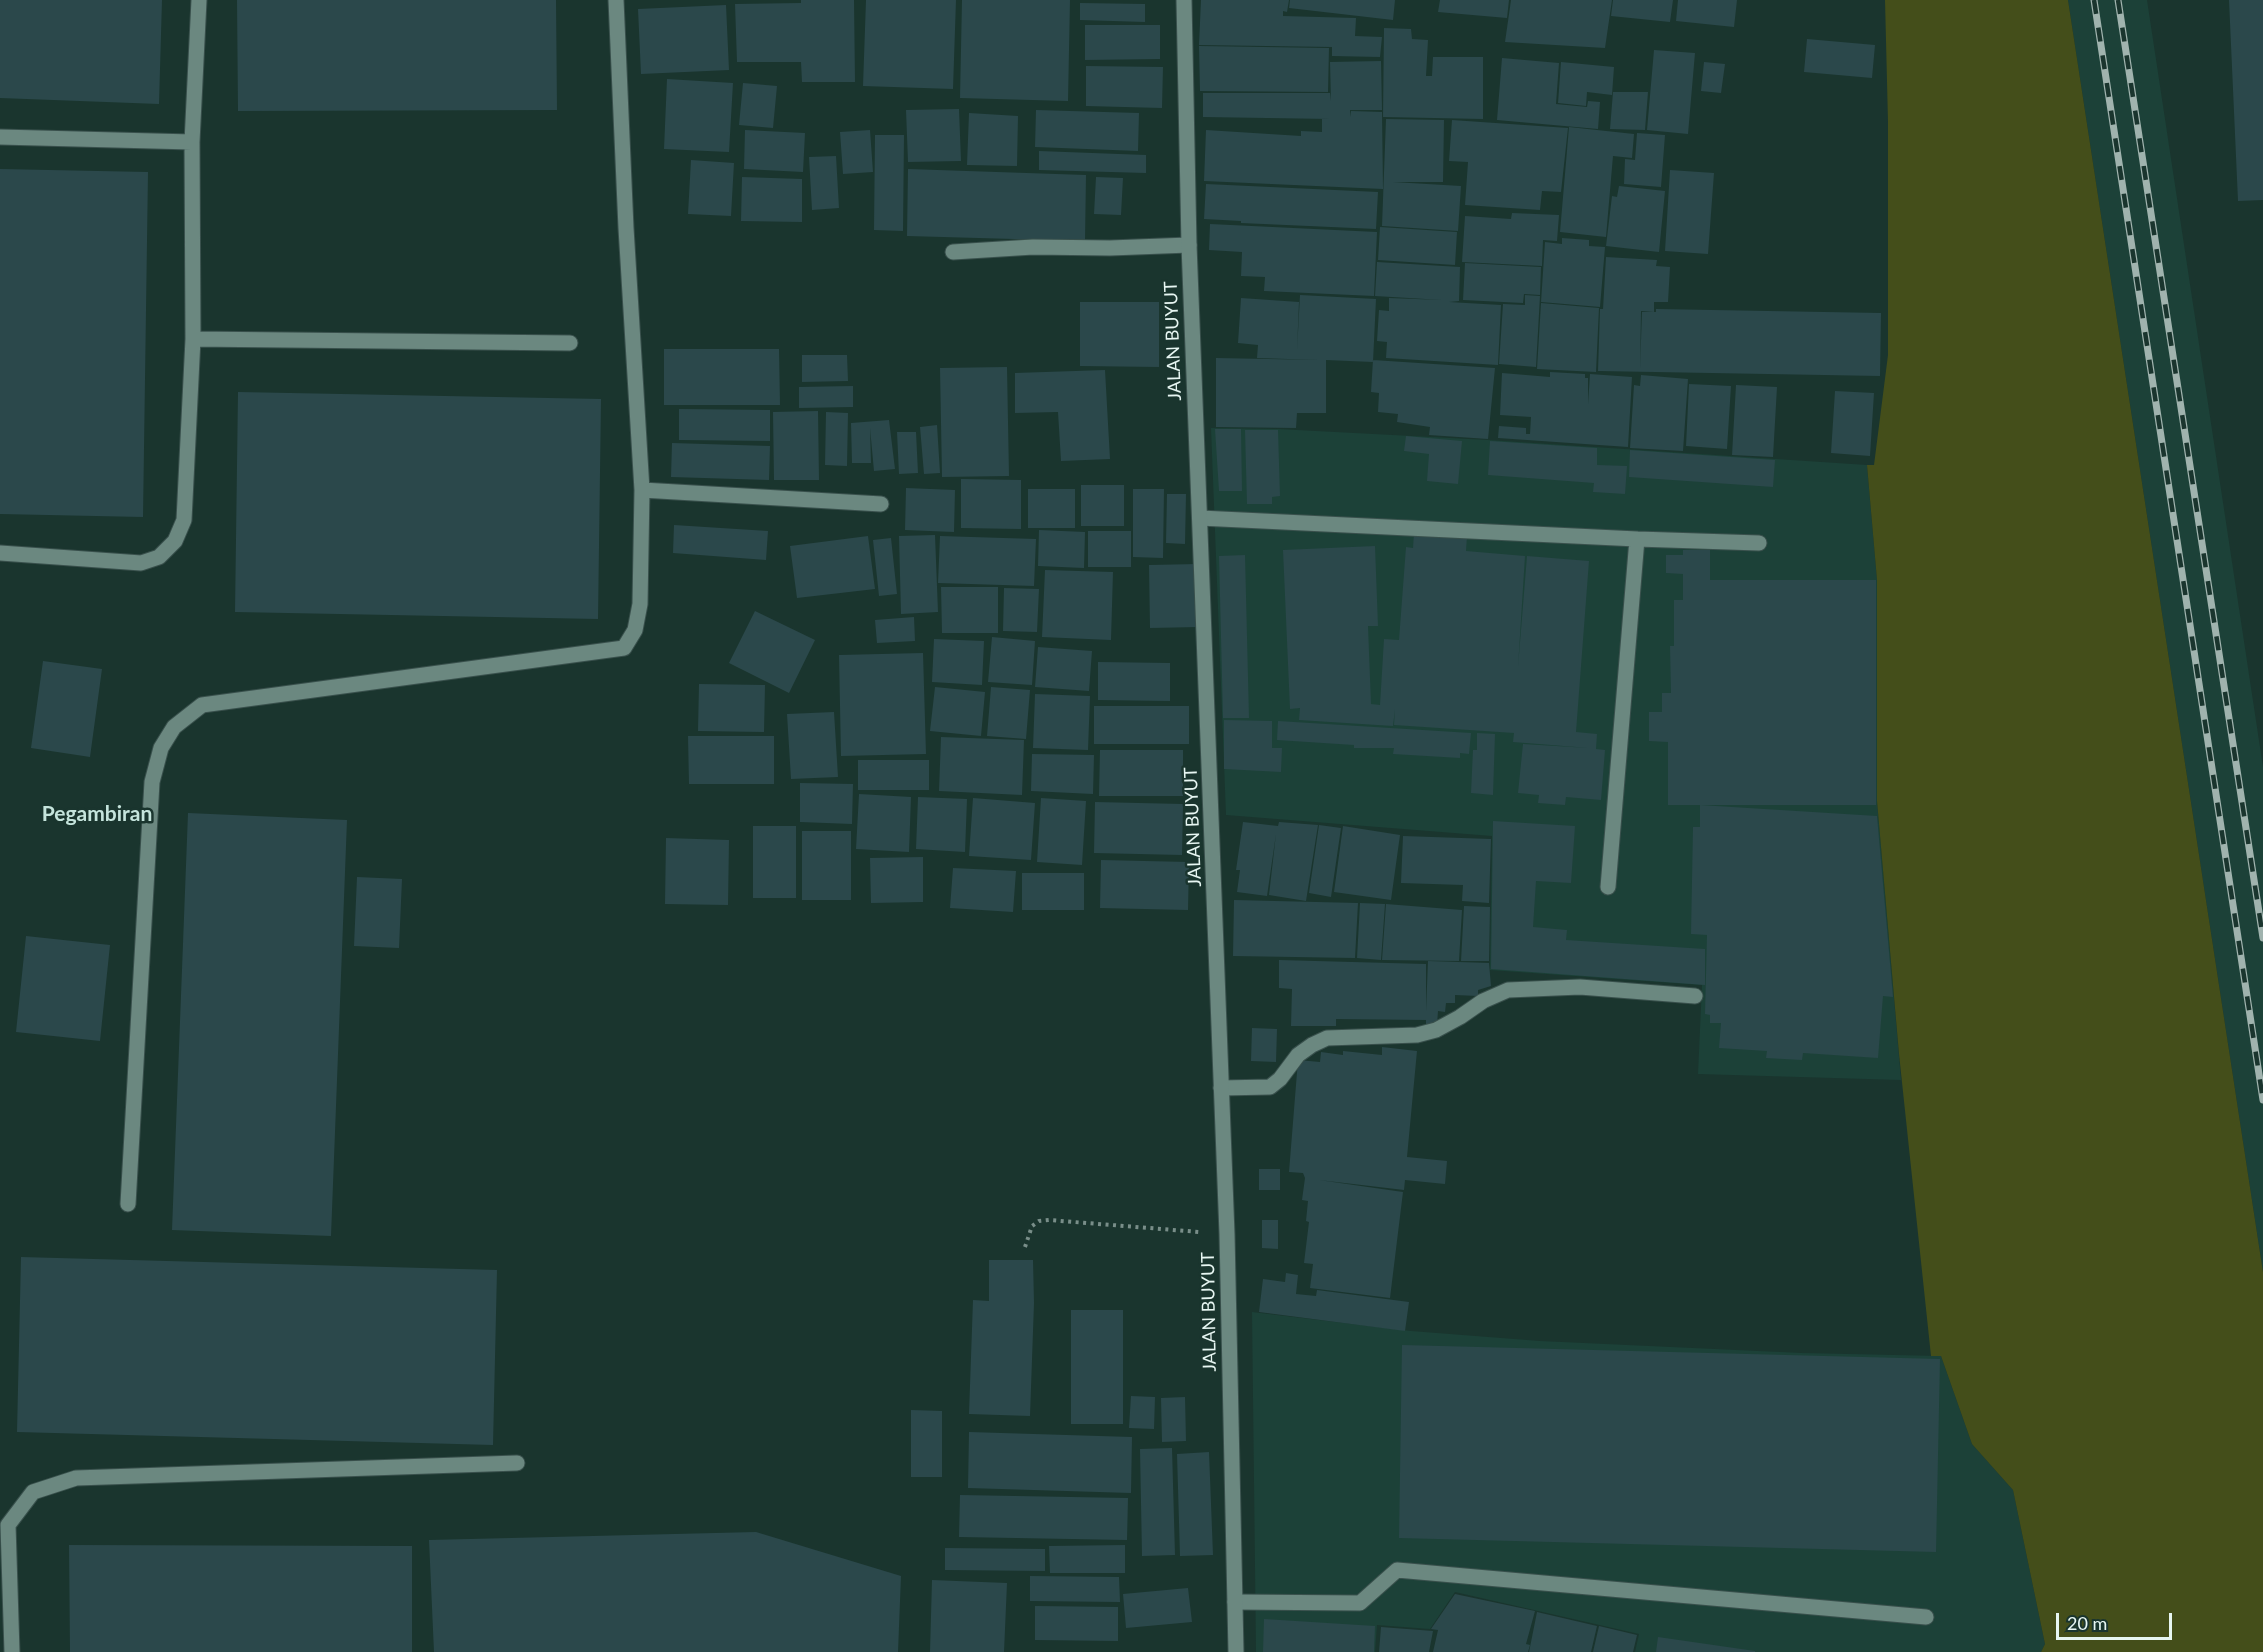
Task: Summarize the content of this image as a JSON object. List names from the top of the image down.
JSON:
{
  "streets": {
    "street": ["JALAN BUYUT"]
  },
  "districts": ["Pegambiran"],
  "scale_bar": "20 m"
}
